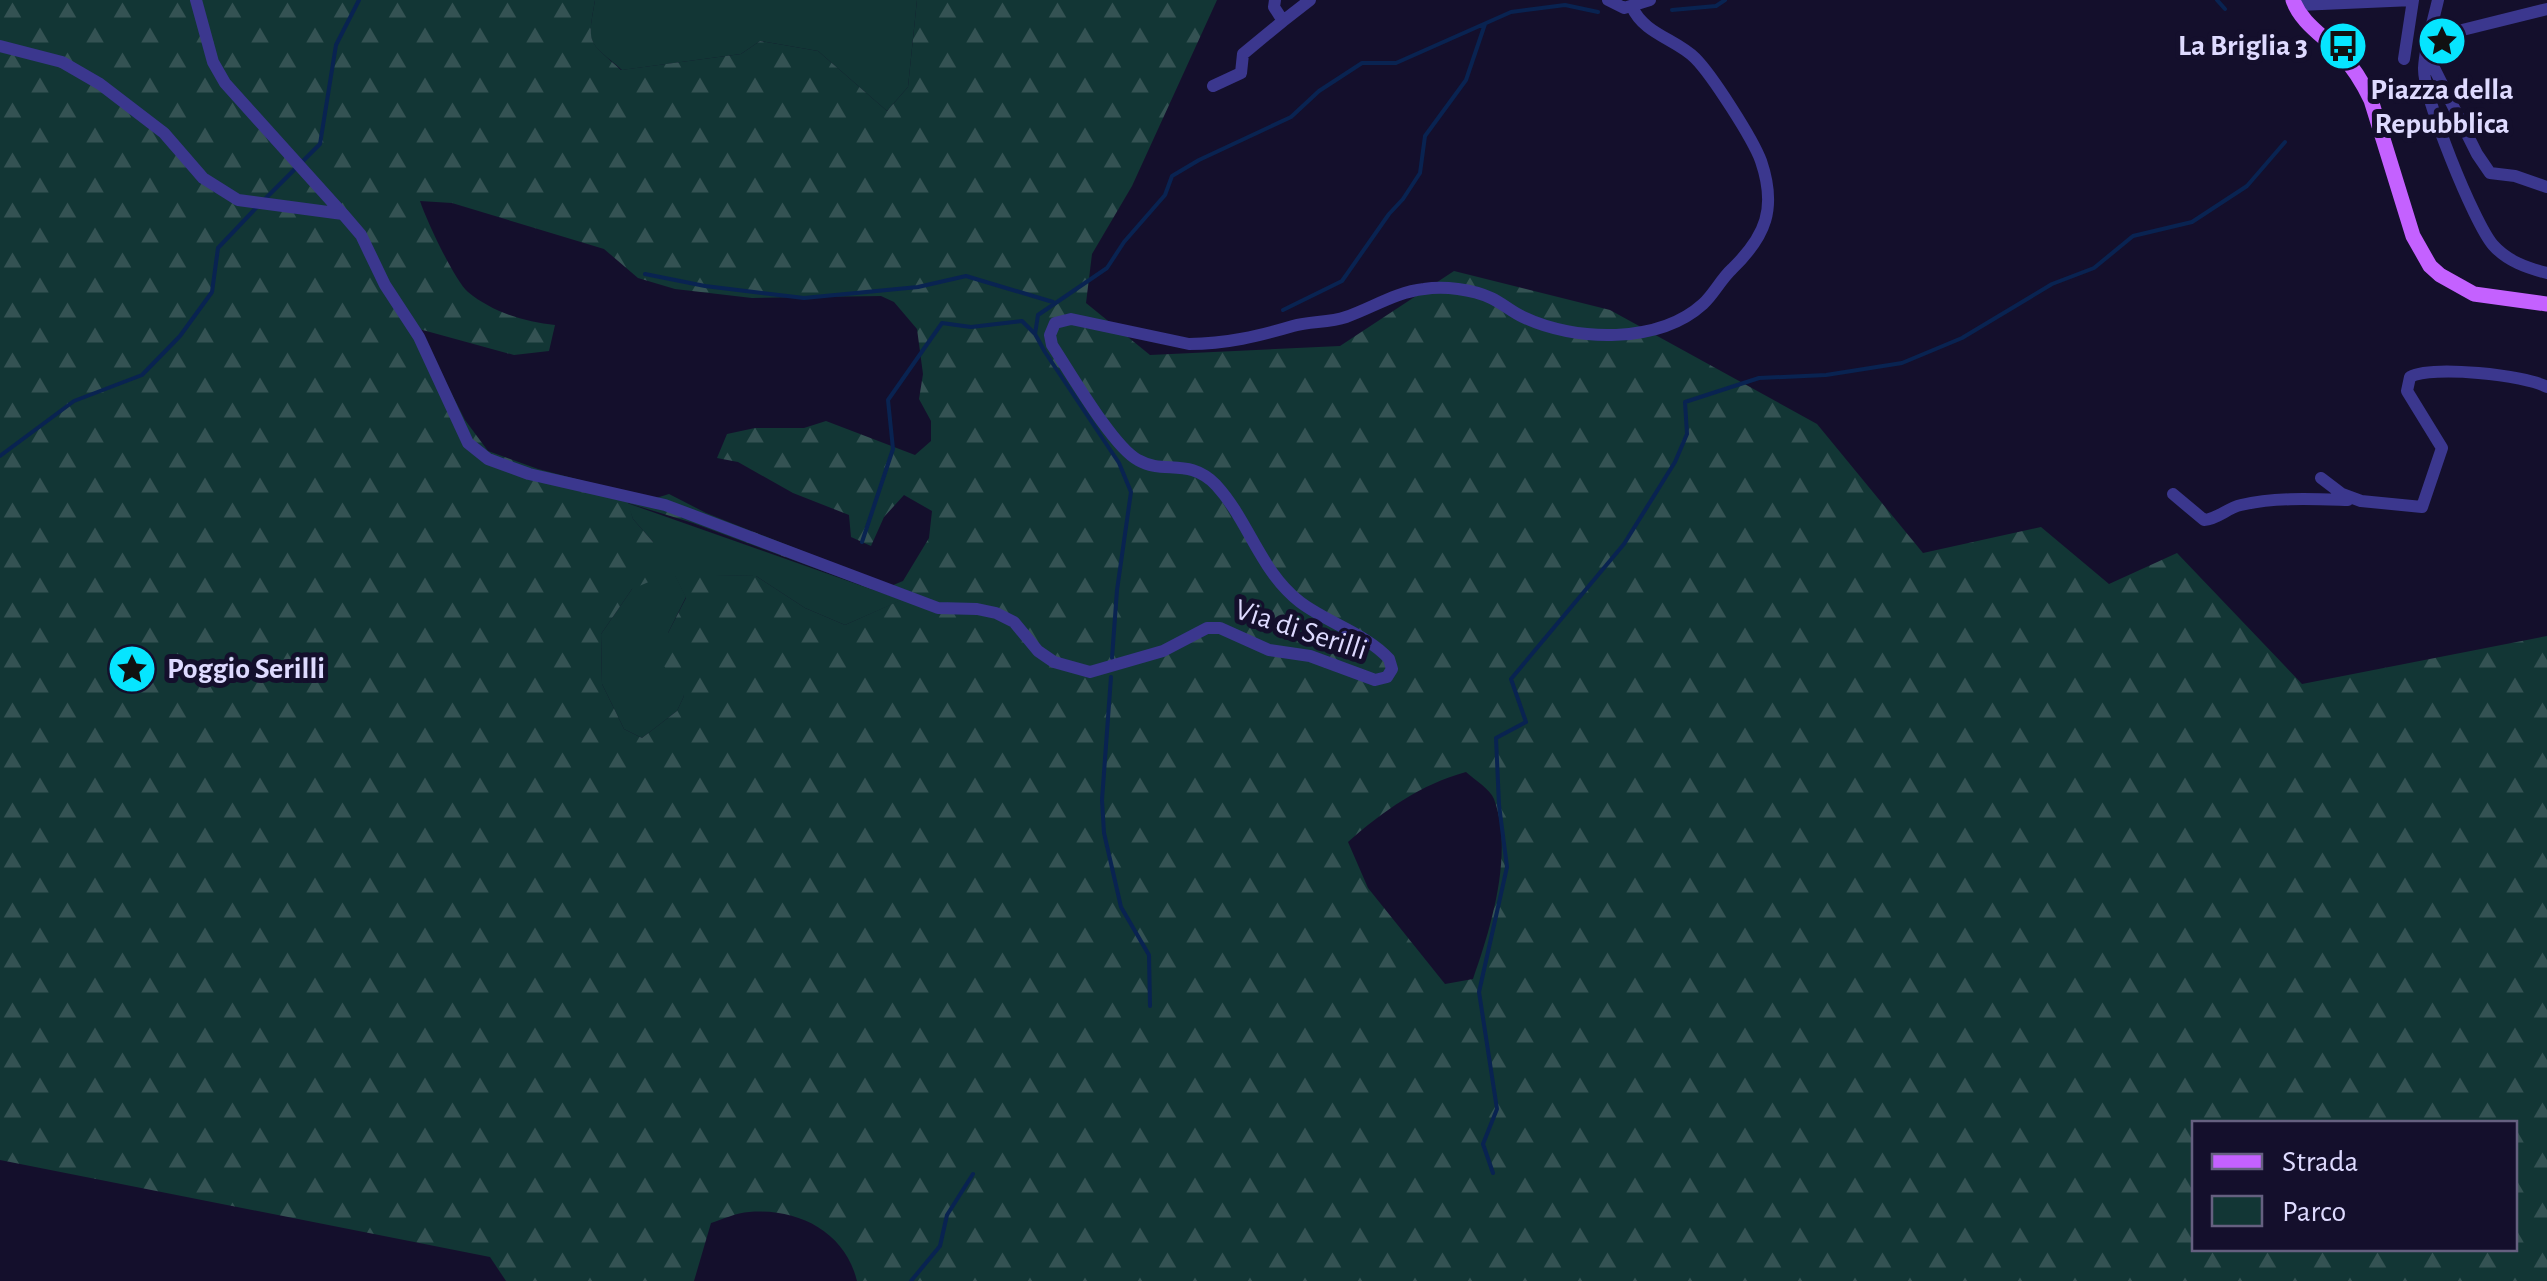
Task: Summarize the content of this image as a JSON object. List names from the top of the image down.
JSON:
{
  "streets": {
    "street": ["Via di Serilli"]
  },
  "places": {
    "place": ["Piazza della Repubblica", "Poggio Serilli"],
    "bus stop": ["La Briglia 3"]
  },
  "legend": ["Strada", "Parco"]
}
